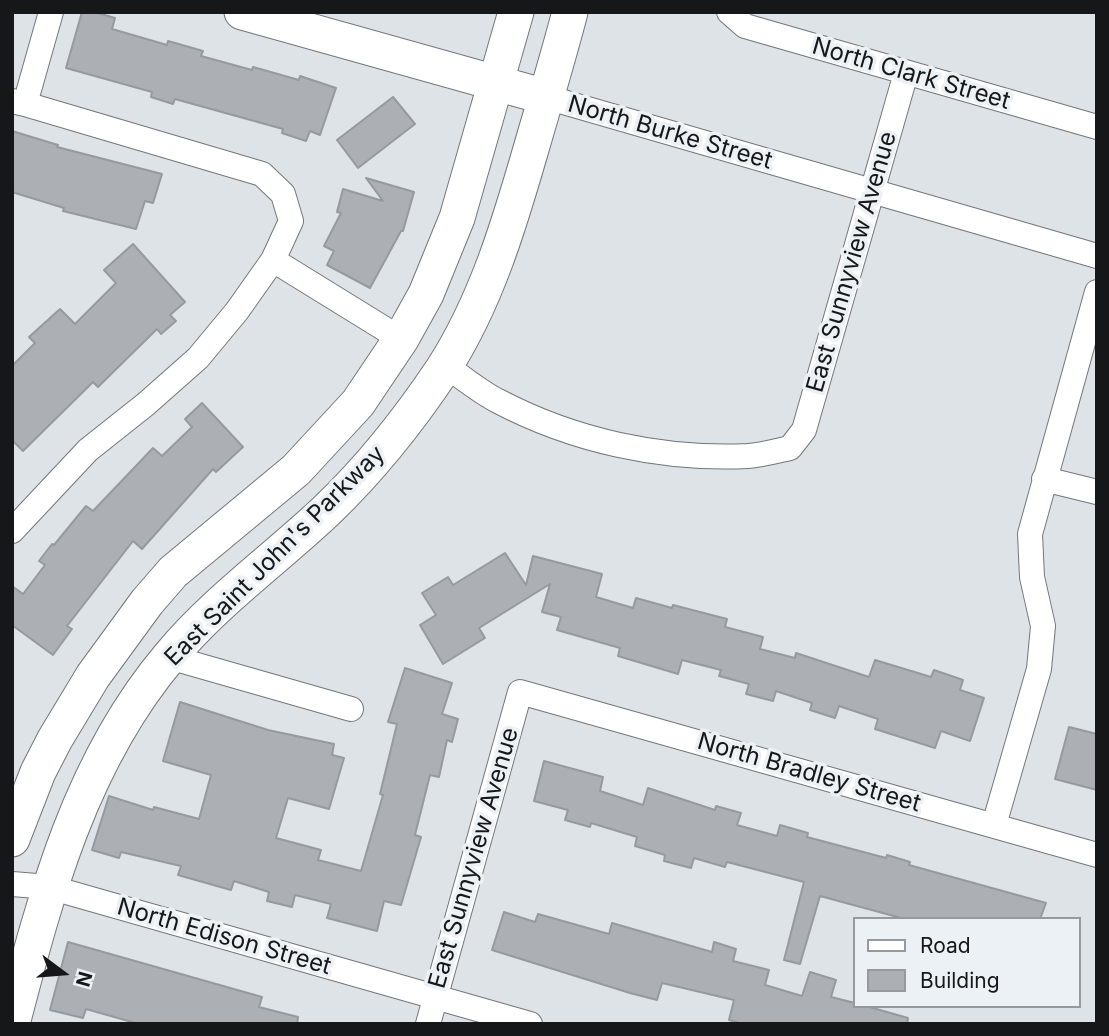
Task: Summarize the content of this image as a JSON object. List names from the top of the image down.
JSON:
{
  "streets": {
    "main road": ["North Burke Street", "East Saint John's Parkway"],
    "street": [
      "North Clark Street",
      "East Sunnyview Avenue",
      "North Bradley Street",
      "North Edison Street"
    ]
  },
  "crossings": [
    ["North Clark Street", "East Sunnyview Avenue"],
    ["North Burke Street", "East Sunnyview Avenue"],
    ["North Burke Street", "East Saint John's Parkway"],
    ["East Sunnyview Avenue", "East Saint John's Parkway"],
    ["East Sunnyview Avenue", "North Bradley Street"],
    ["East Sunnyview Avenue", "North Edison Street"],
    ["East Saint John's Parkway", "North Edison Street"]
  ],
  "legend": ["Road", "Building"],
  "north": "right"
}
